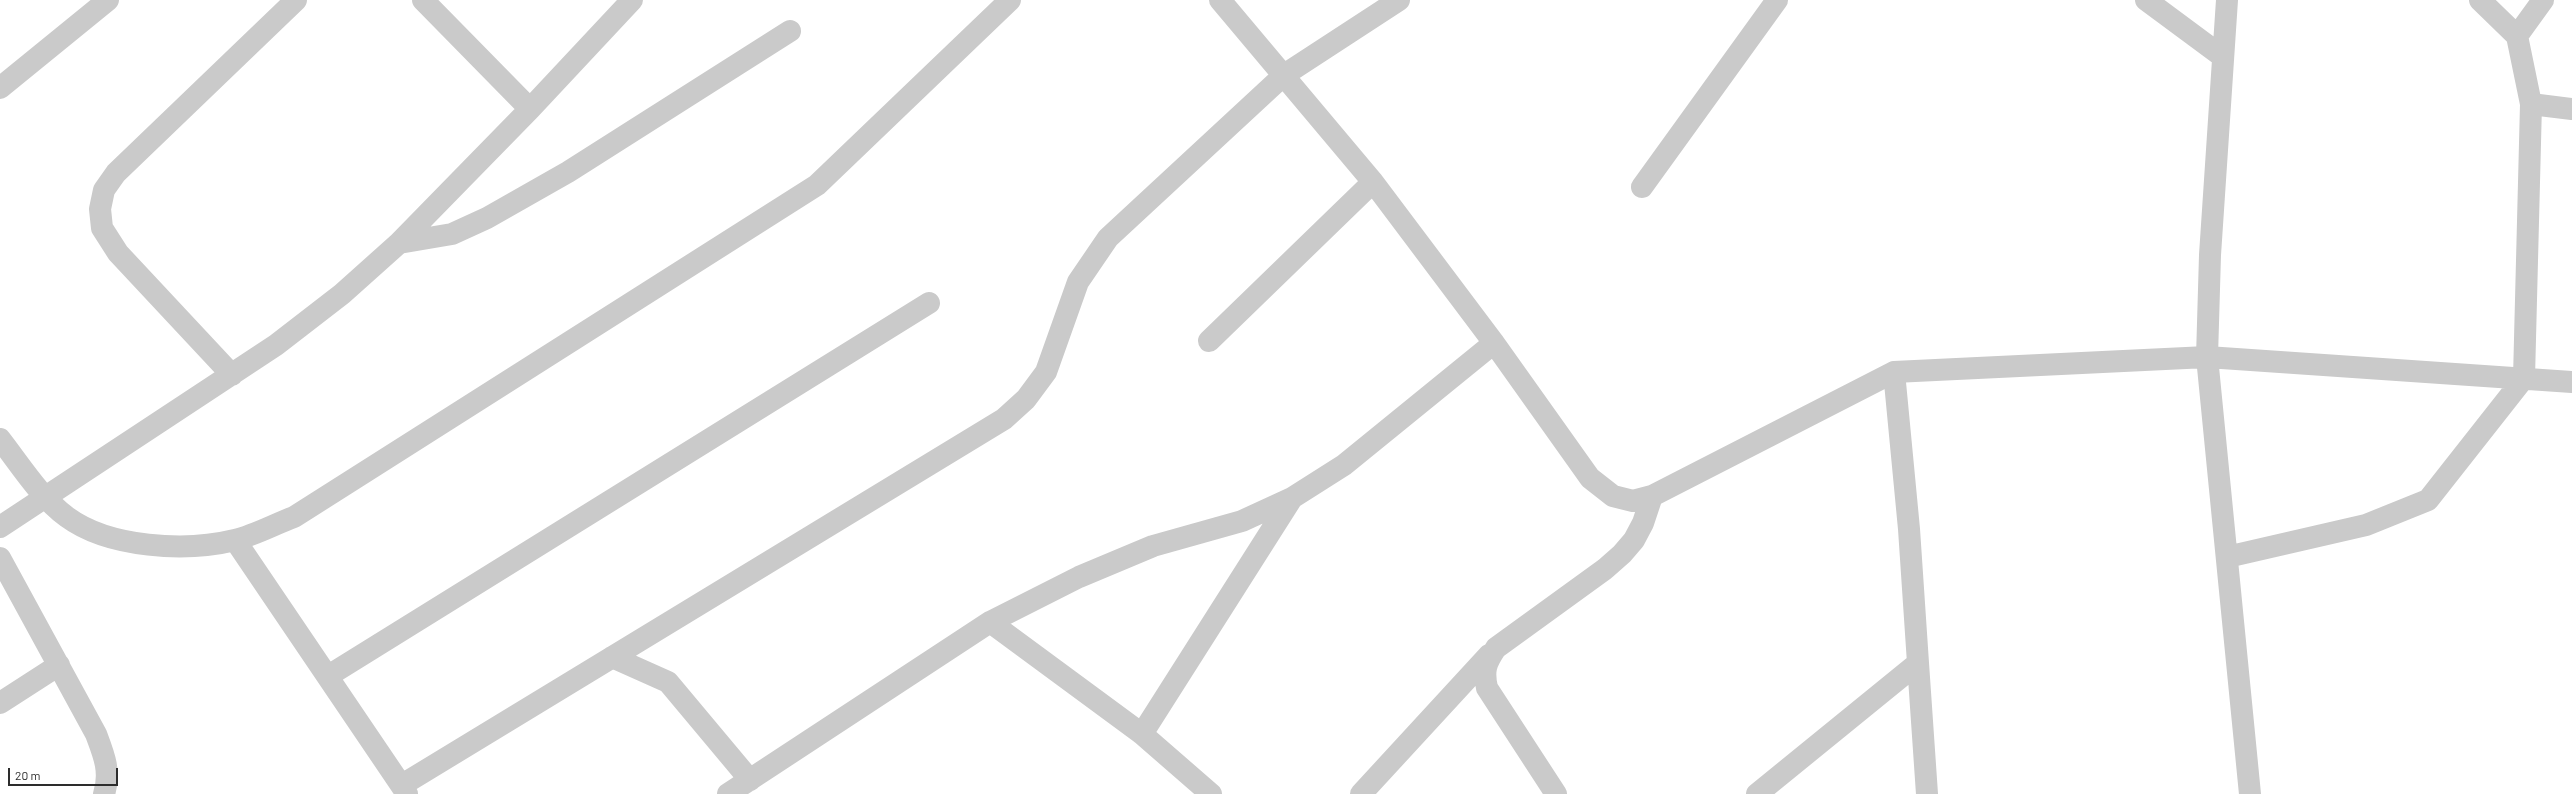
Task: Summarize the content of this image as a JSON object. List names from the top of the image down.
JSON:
{
  "scale_bar": "20 m"
}
